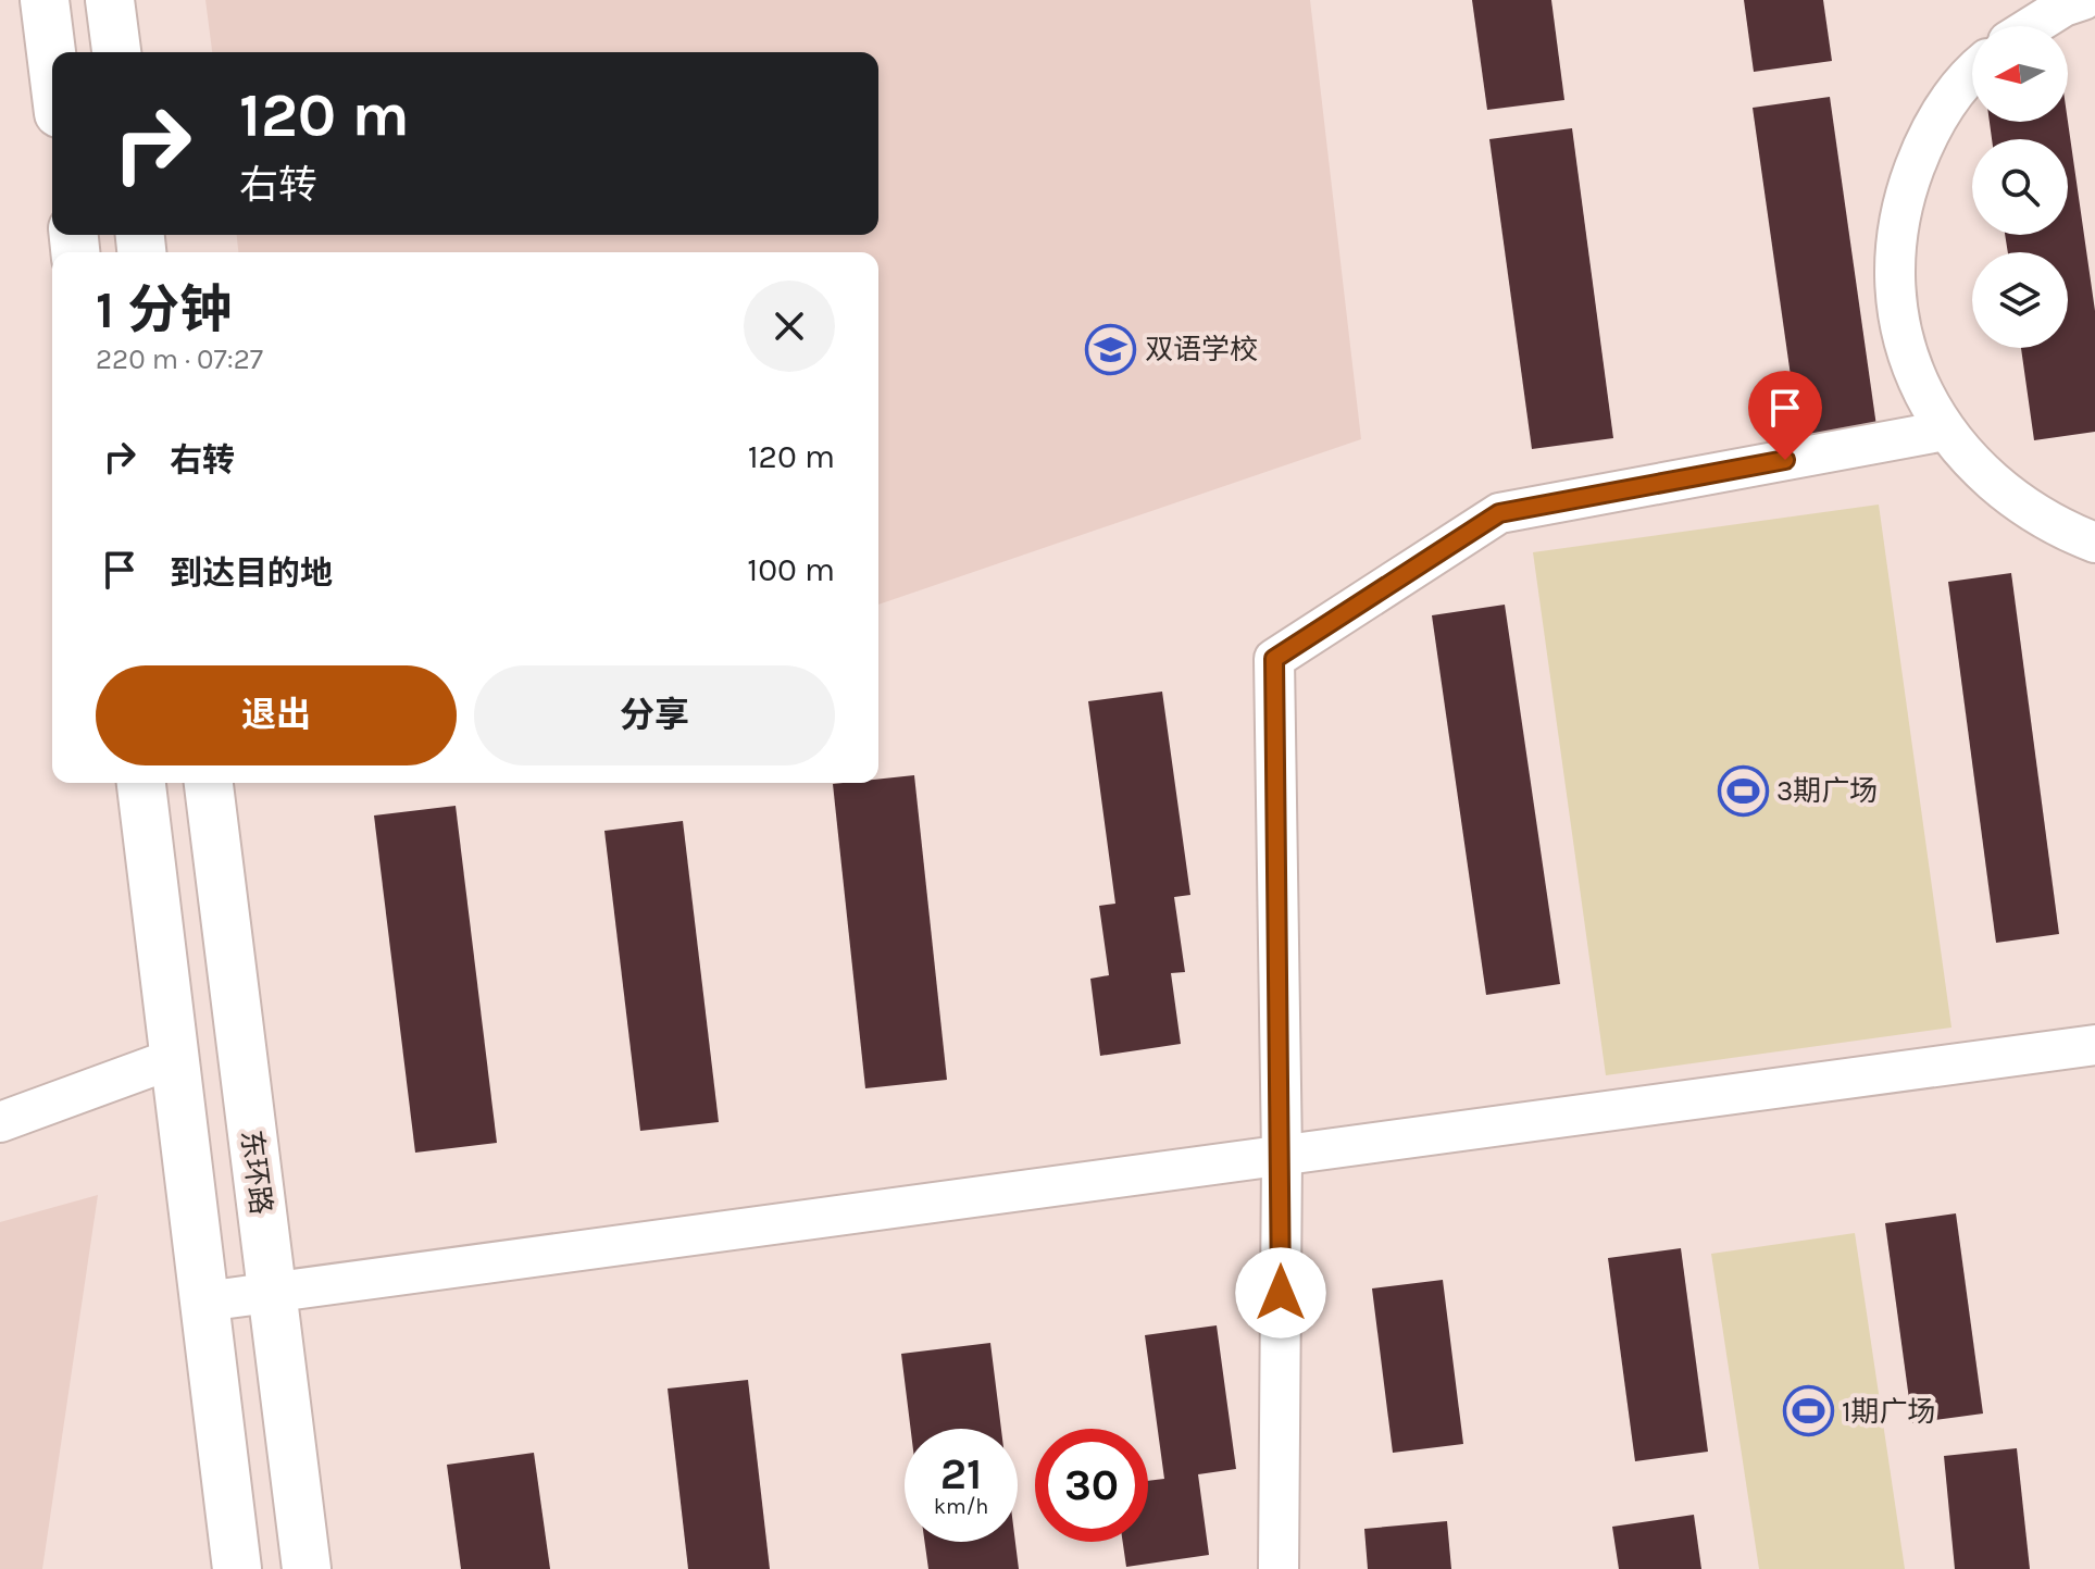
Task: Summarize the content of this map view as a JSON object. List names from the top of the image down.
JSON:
{
  "streets": {
    "main road": ["东环路"]
  },
  "places": {
    "school or university": ["双语学校"],
    "sports": ["3期广场", "1期广场"]
  },
  "north": "left",
  "page": {
    "turn": ["120 m", "右转"],
    "heading": ["1 分钟", "220 m · 07:27"],
    "list": [
      {
        "name": "右转",
        "value": "120 m"
      },
      {
        "name": "到达目的地",
        "value": "100 m"
      }
    ],
    "buttons": ["退出", "分享"],
    "speed": "21 km/h",
    "limit": "30"
  }
}
